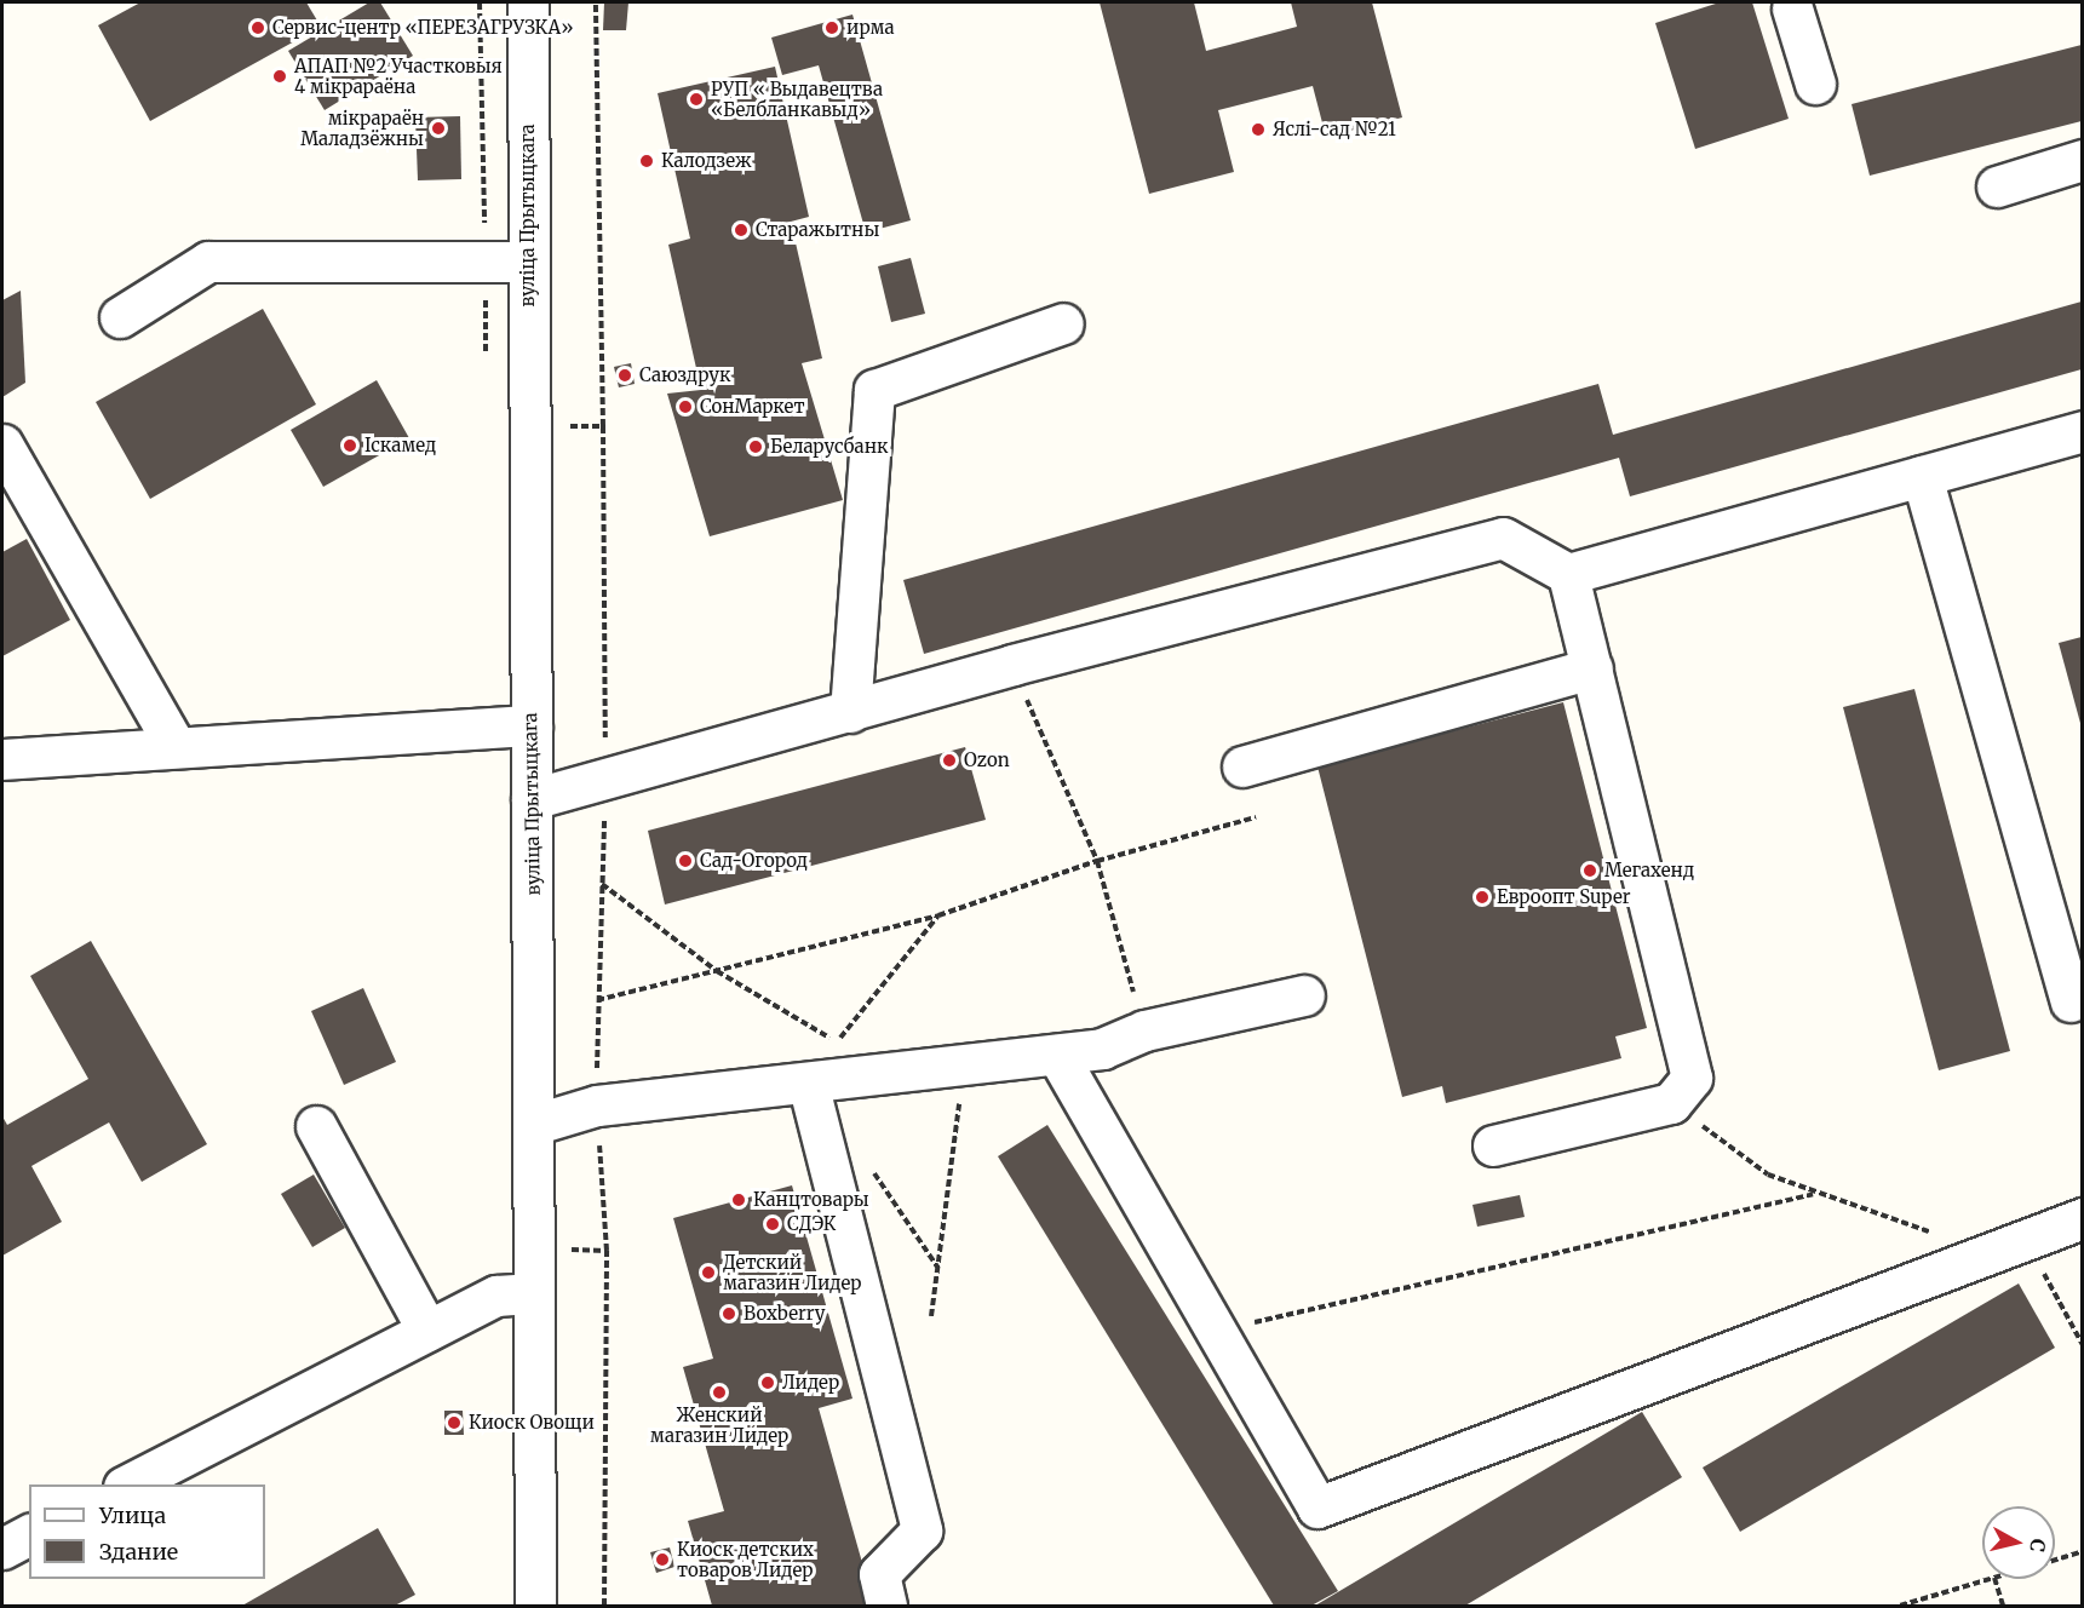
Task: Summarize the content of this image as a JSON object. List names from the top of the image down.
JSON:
{
  "streets": {
    "street": ["вуліца Прытыцкага"]
  },
  "places": [
    "Сервис-центр «ПЕРЕЗАГРУЗКА»",
    "ирма",
    "АПАП №2 Участковыя 4 мікрараёна",
    "РУП « Выдавецтва «Белбланкавыд»",
    "мікрараён Маладзёжны",
    "Яслі-сад №21",
    "Калодзеж",
    "Старажытны",
    "Саюздрук",
    "СонМаркет",
    "Іскамед",
    "Беларусбанк",
    "Ozon",
    "Сад-Огород",
    "Мегахенд",
    "Евроопт Super",
    "Канцтовары",
    "СДЭК",
    "Детский магазин Лидер",
    "Boxberry",
    "Лидер",
    "Женский магазин Лидер",
    "Киоск Овощи",
    "Киоск детских товаров Лидер"
  ],
  "legend": ["Улица", "Здание"],
  "north": "right"
}
